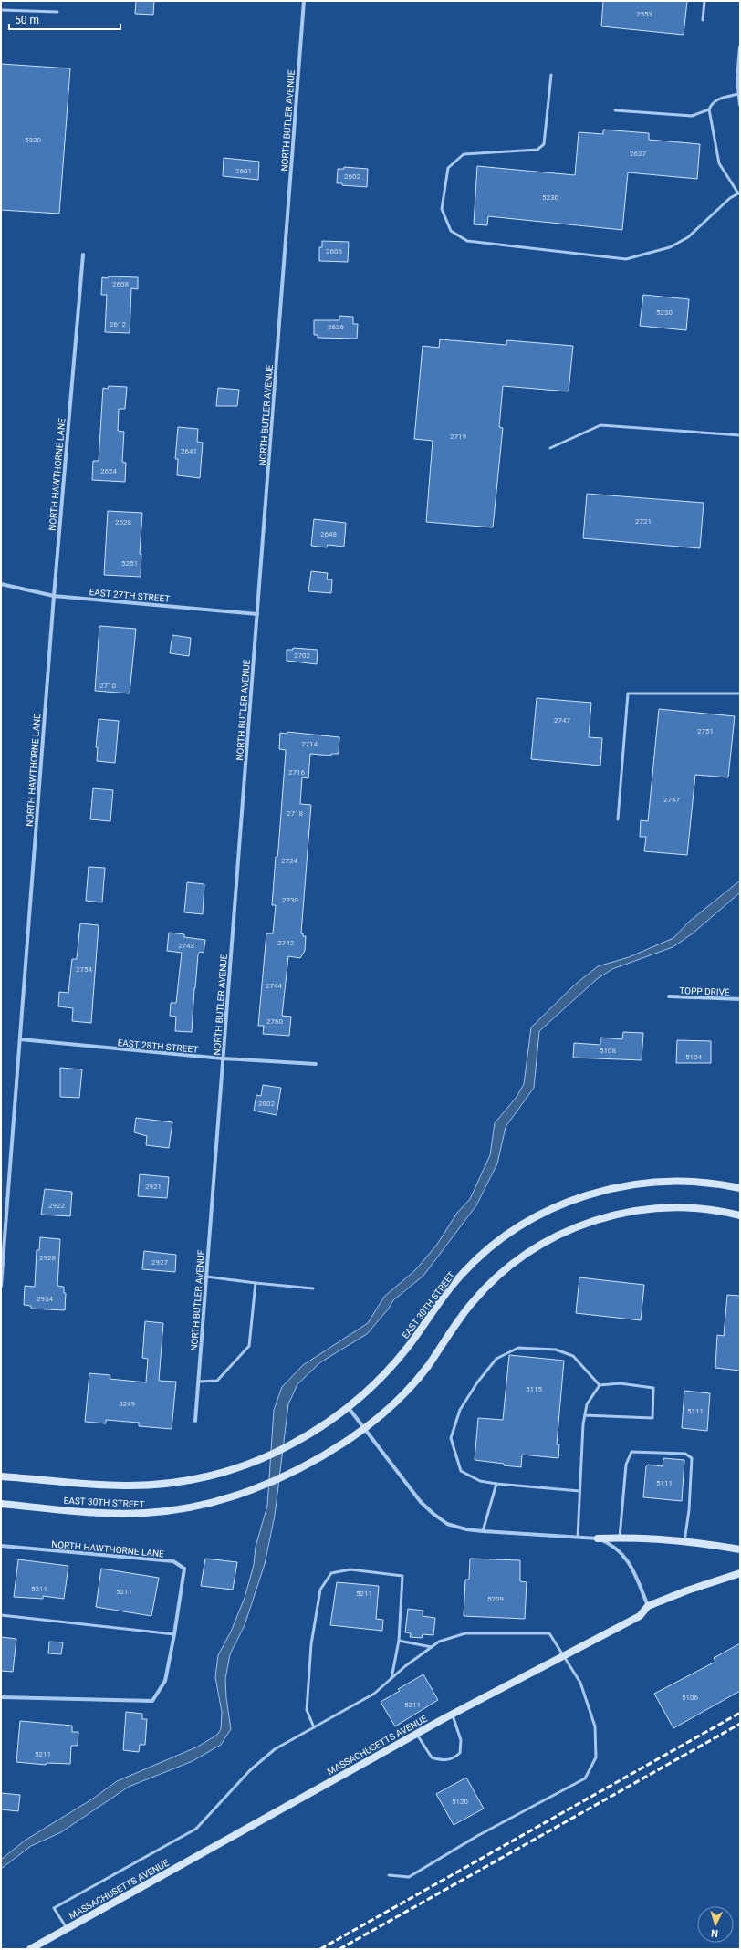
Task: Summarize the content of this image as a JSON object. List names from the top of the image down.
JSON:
{
  "streets": {
    "main road": ["EAST 30TH STREET", "MASSACHUSETTS AVENUE"],
    "street": [
      "NORTH BUTLER AVENUE",
      "NORTH HAWTHORNE LANE",
      "EAST 27TH STREET",
      "TOPP DRIVE",
      "EAST 28TH STREET"
    ]
  },
  "crossings": [
    ["NORTH BUTLER AVENUE", "EAST 27TH STREET"],
    ["NORTH BUTLER AVENUE", "EAST 28TH STREET"],
    ["NORTH HAWTHORNE LANE", "EAST 27TH STREET"],
    ["NORTH HAWTHORNE LANE", "EAST 28TH STREET"]
  ],
  "house_numbers": [
    "2553",
    "5320",
    "2627",
    "2601",
    "2602",
    "5230",
    "2606",
    "2608",
    "5230",
    "2612",
    "2626",
    "2719",
    "2641",
    "2624",
    "2721",
    "2628",
    "2648",
    "5251",
    "2702",
    "2710",
    "2747",
    "2751",
    "2714",
    "2716",
    "2747",
    "2718",
    "2724",
    "2730",
    "2742",
    "2743",
    "2754",
    "2744",
    "2760",
    "5108",
    "5104",
    "2802",
    "2921",
    "2922",
    "2928",
    "2927",
    "2934",
    "5115",
    "5249",
    "5111",
    "5111",
    "5211",
    "5211",
    "5211",
    "5209",
    "5106",
    "5211",
    "5211",
    "5120"
  ],
  "scale_bar": "50 m",
  "north": "bottom"
}
